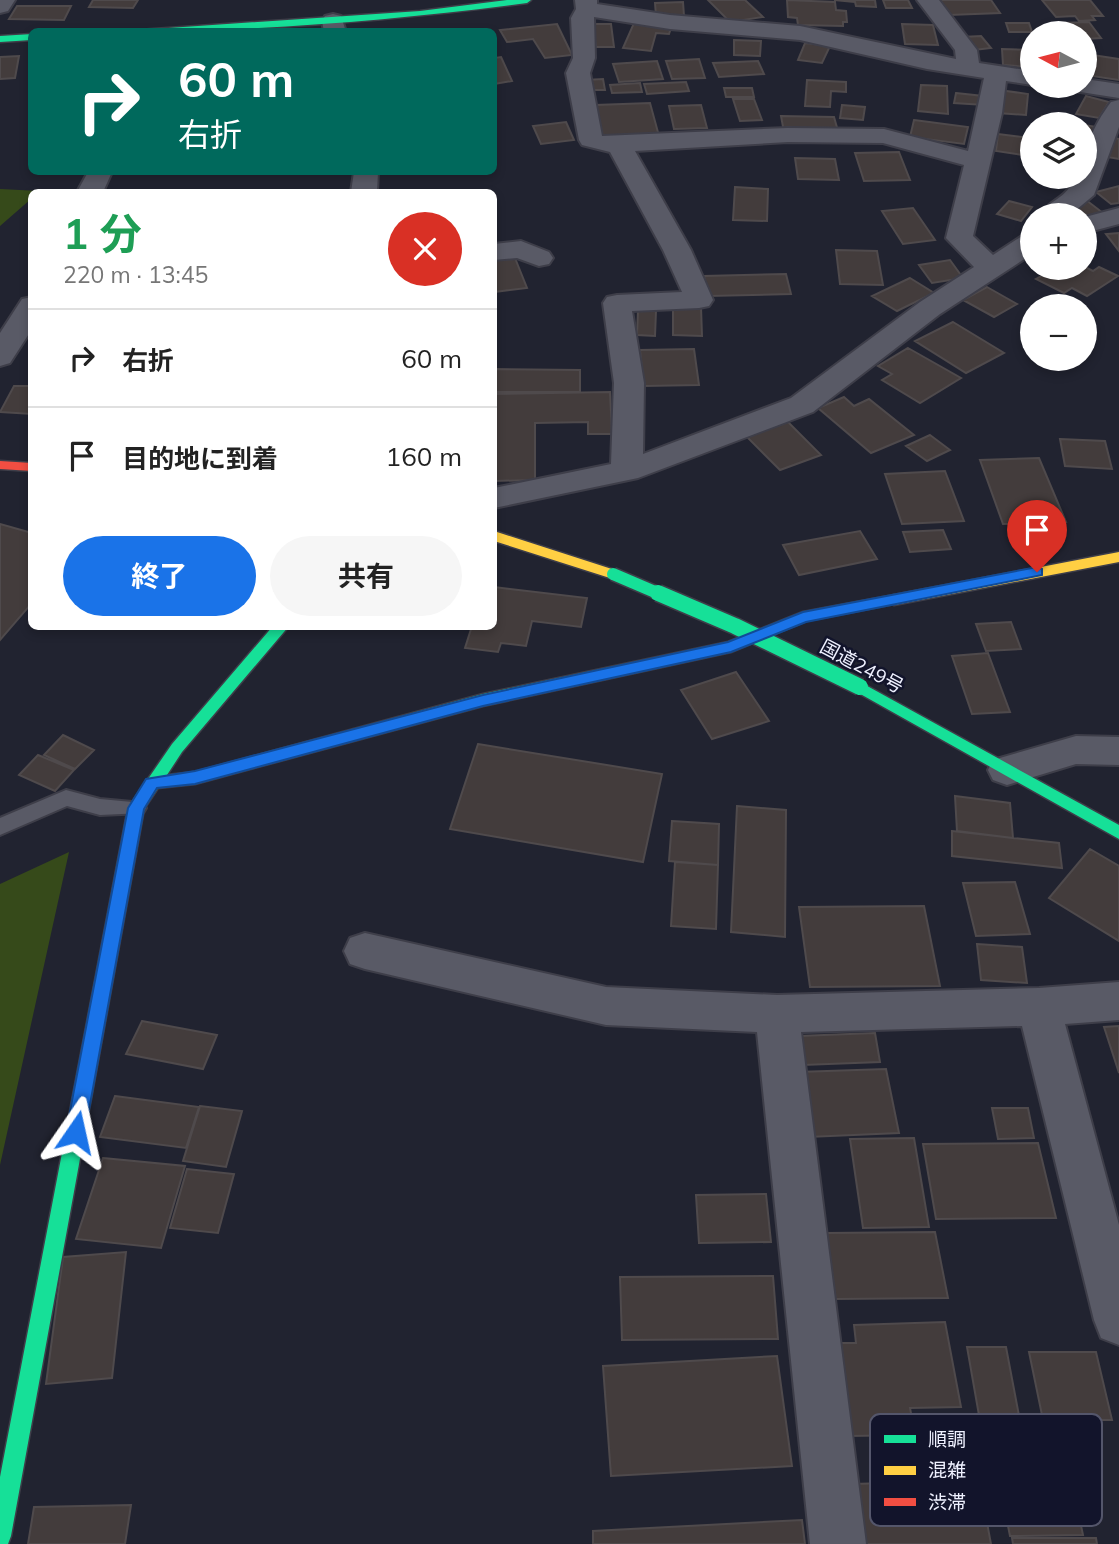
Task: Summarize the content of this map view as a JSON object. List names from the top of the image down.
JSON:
{
  "streets": {
    "main road": ["国道249号"]
  },
  "legend": ["順調", "混雑", "渋滞"],
  "north": "left",
  "page": {
    "map_buttons": ["+", "−"],
    "turn": ["60 m", "右折"],
    "heading": ["1 分", "220 m · 13:45"],
    "list": [
      {
        "name": "右折",
        "value": "60 m"
      },
      {
        "name": "目的地に到着",
        "value": "160 m"
      }
    ],
    "buttons": ["終了", "共有"]
  }
}
